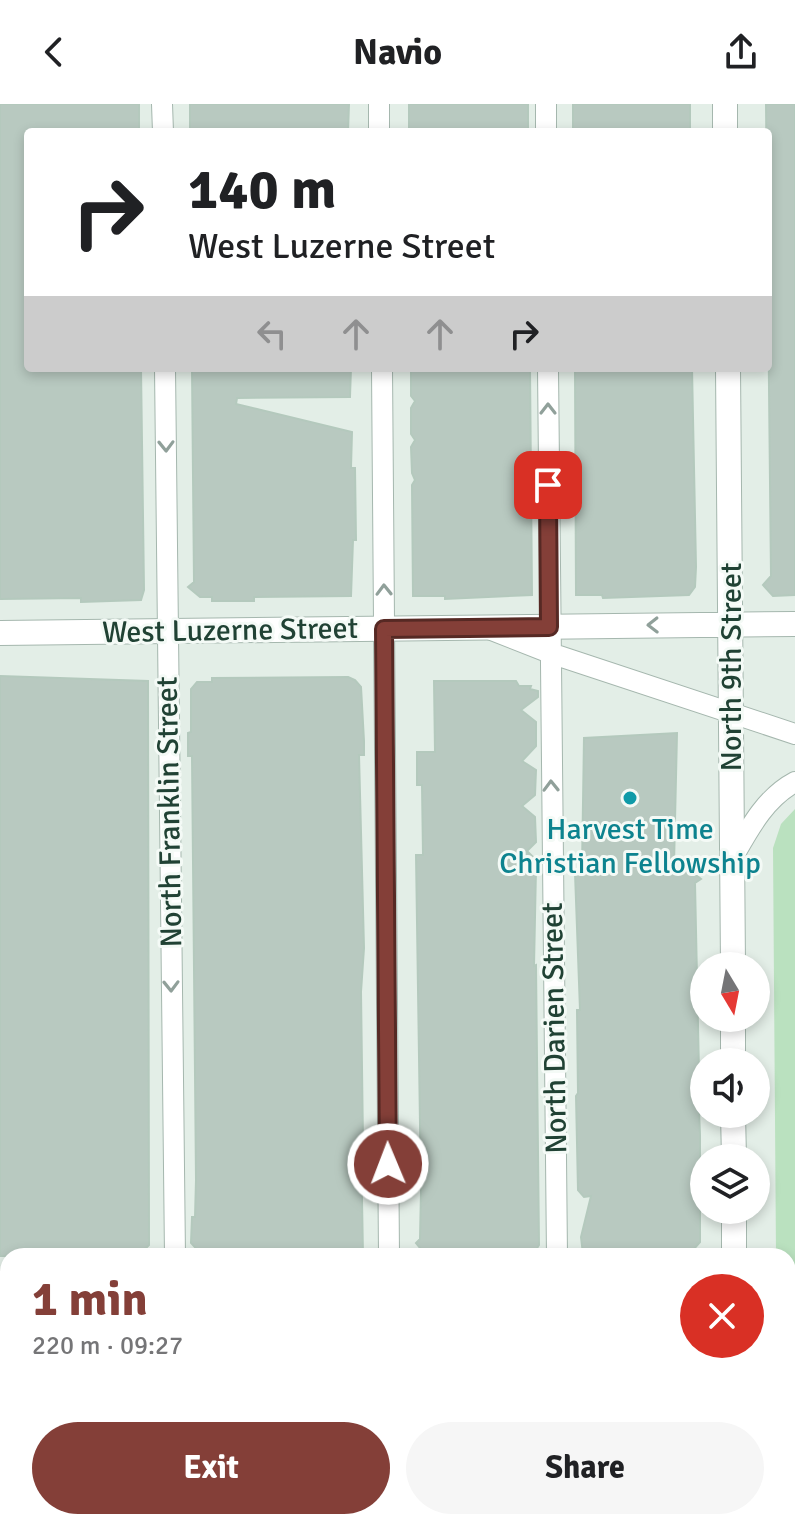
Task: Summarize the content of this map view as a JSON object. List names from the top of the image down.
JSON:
{
  "streets": {
    "street": [
      "West Luzerne Street",
      "North 9th Street",
      "North Franklin Street",
      "North Darien Street"
    ]
  },
  "crossings": [
    ["West Luzerne Street", "North 9th Street"],
    ["West Luzerne Street", "North Franklin Street"],
    ["West Luzerne Street", "North Darien Street"]
  ],
  "one_way": ["North Franklin Street"],
  "places": ["Harvest Time Christian Fellowship"],
  "north": "bottom",
  "page": {
    "header": "Navio",
    "turn": ["140 m", "West Luzerne Street"],
    "heading": ["1 min", "220 m · 09:27"],
    "buttons": ["Exit", "Share"]
  }
}
